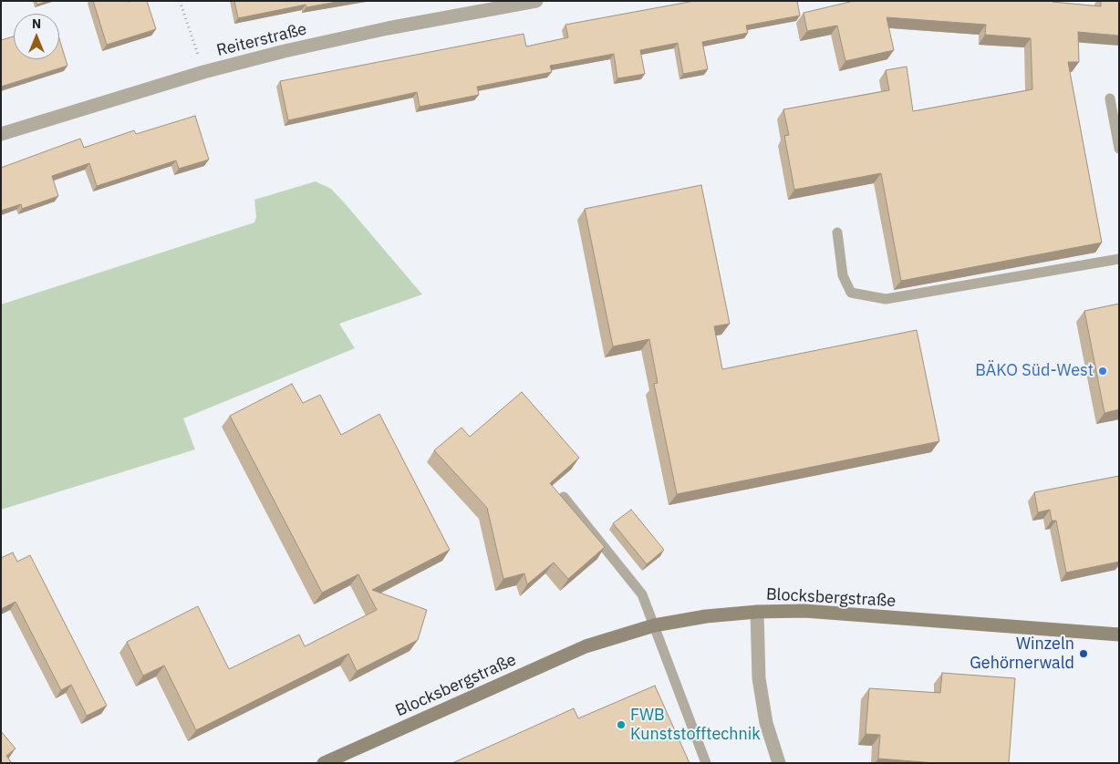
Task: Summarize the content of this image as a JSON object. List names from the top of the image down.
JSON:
{
  "streets": {
    "main road": ["Blocksbergstraße"],
    "street": ["Reiterstraße"]
  },
  "places": ["BÄKO Süd-West", "Winzeln Gehörnerwald", "FWB Kunststofftechnik"],
  "north": "top"
}
